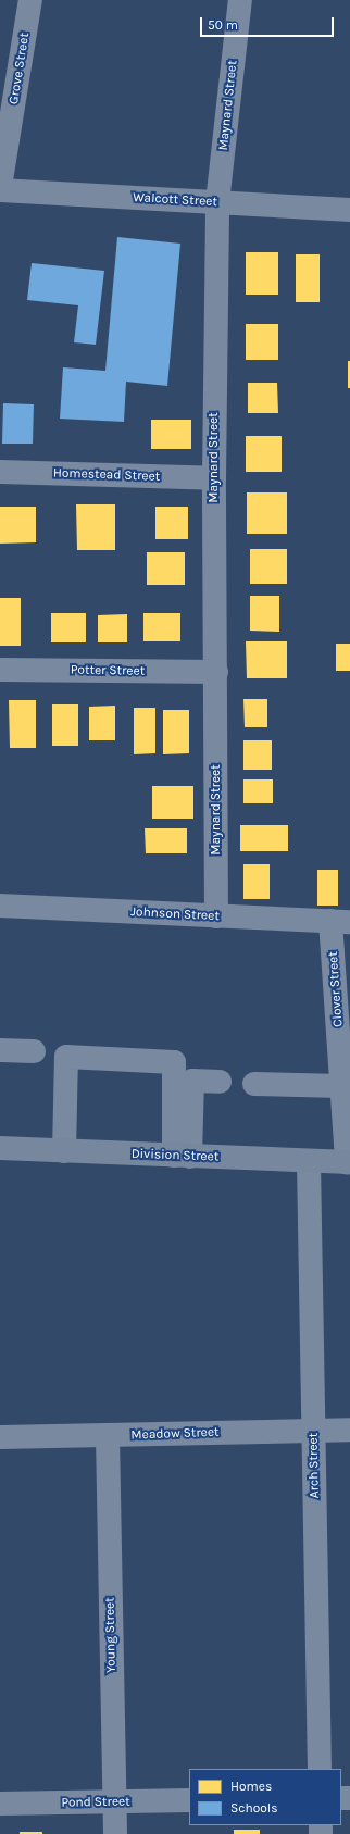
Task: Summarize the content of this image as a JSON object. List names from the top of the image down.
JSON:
{
  "streets": {
    "main road": ["Division Street"],
    "street": [
      "Grove Street",
      "Maynard Street",
      "Walcott Street",
      "Homestead Street",
      "Potter Street",
      "Johnson Street",
      "Clover Street",
      "Meadow Street",
      "Arch Street",
      "Young Street",
      "Pond Street"
    ]
  },
  "crossings": [
    ["Grove Street", "Walcott Street"],
    ["Maynard Street", "Walcott Street"],
    ["Maynard Street", "Homestead Street"],
    ["Maynard Street", "Potter Street"],
    ["Maynard Street", "Johnson Street"],
    ["Johnson Street", "Clover Street"],
    ["Clover Street", "Division Street"],
    ["Division Street", "Arch Street"],
    ["Meadow Street", "Arch Street"],
    ["Meadow Street", "Young Street"],
    ["Young Street", "Pond Street"]
  ],
  "legend": ["Homes", "Schools"],
  "scale_bar": "50 m"
}
